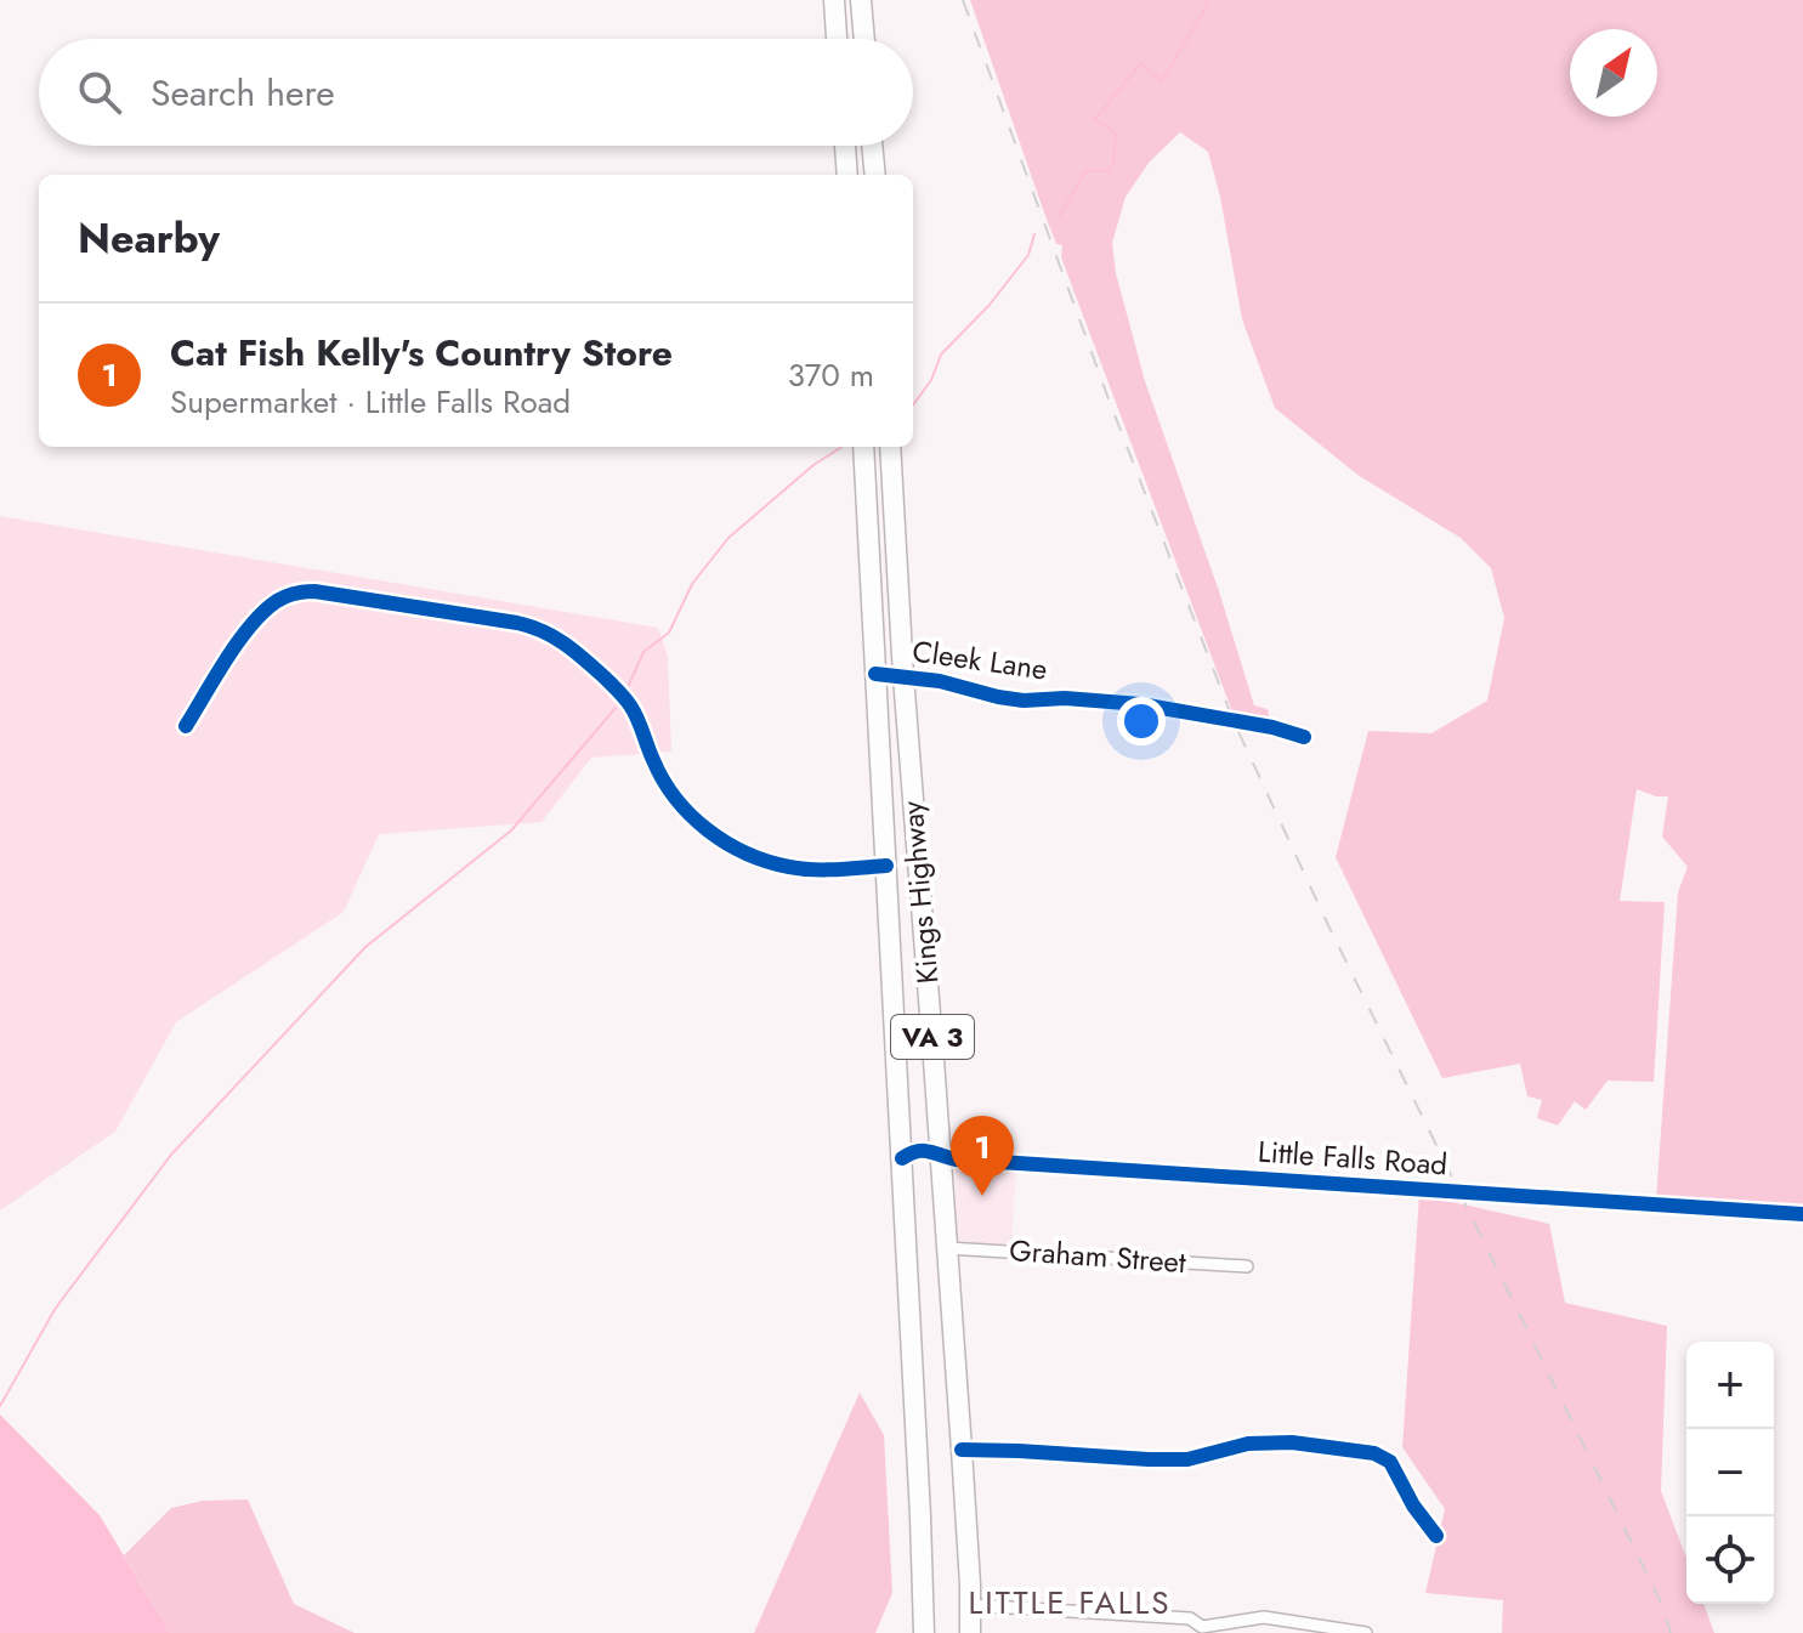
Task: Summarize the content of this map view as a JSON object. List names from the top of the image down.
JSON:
{
  "streets": {
    "highway": ["Kings Highway", "VA 3"],
    "street": ["Cleek Lane", "Little Falls Road", "Graham Street"]
  },
  "crossings": [
    ["Cleek Lane", "Kings Highway"],
    ["Kings Highway", "Little Falls Road"],
    ["Kings Highway", "Graham Street"]
  ],
  "districts": ["LITTLE FALLS"],
  "north": "top right",
  "page": {
    "search": "Search here",
    "heading": "Nearby",
    "list": [
      {
        "mark": "1",
        "name": "Cat Fish Kelly's Country Store",
        "note": "Supermarket · Little Falls Road",
        "value": "370 m"
      }
    ],
    "pins": "1",
    "map_buttons": ["+", "−"]
  }
}
